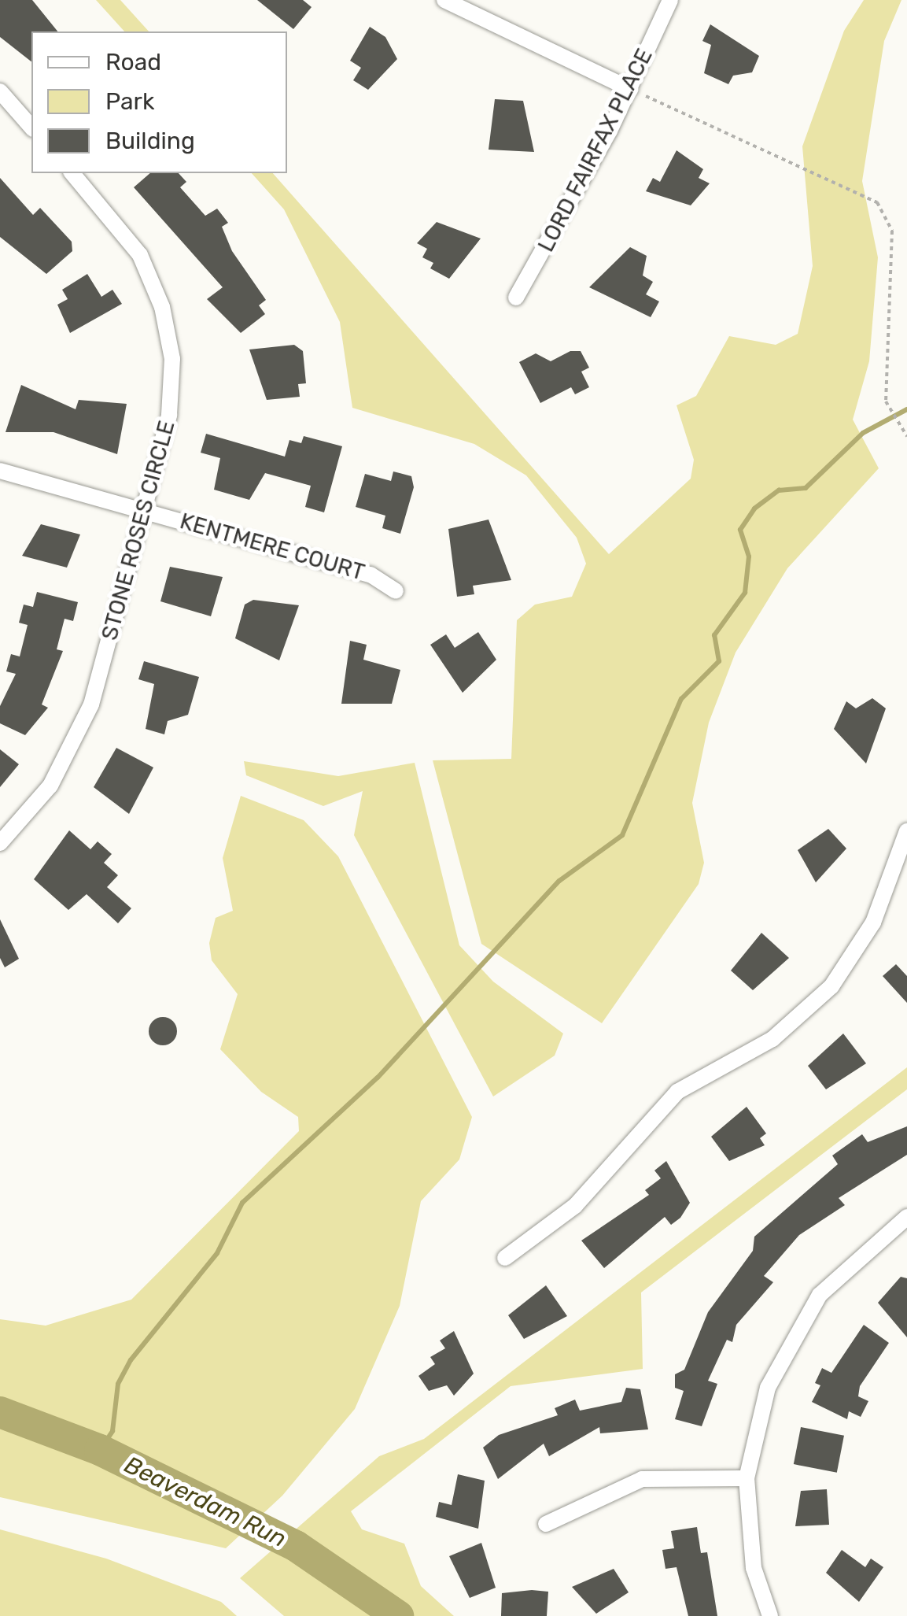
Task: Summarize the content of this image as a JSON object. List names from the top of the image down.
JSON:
{
  "streets": {
    "street": ["LORD FAIRFAX PLACE", "STONE ROSES CIRCLE", "KENTMERE COURT"]
  },
  "crossings": [
    ["STONE ROSES CIRCLE", "KENTMERE COURT"]
  ],
  "water": ["Beaverdam Run"],
  "legend": ["Road", "Park", "Building"]
}
